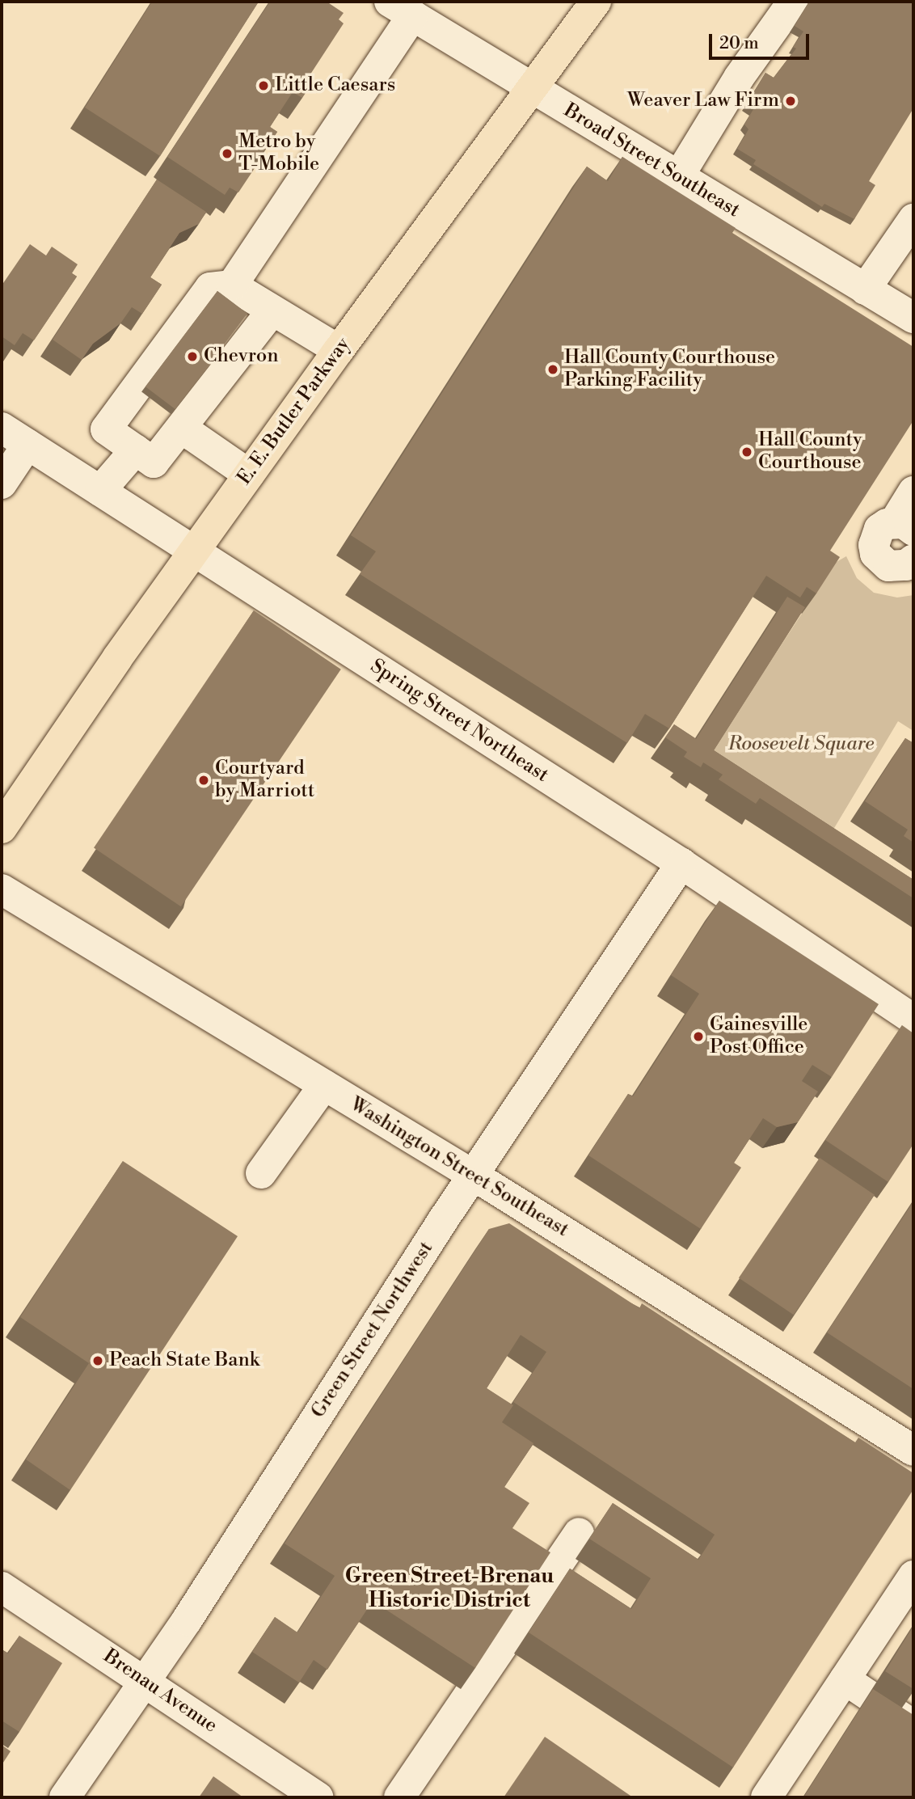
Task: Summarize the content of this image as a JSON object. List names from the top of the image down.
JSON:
{
  "streets": {
    "highway": ["E. E. Butler Parkway"],
    "street": [
      "Broad Street Southeast",
      "Spring Street Northeast",
      "Washington Street Southeast",
      "Green Street Northwest",
      "Brenau Avenue"
    ]
  },
  "crossings": [
    ["Broad Street Southeast", "E. E. Butler Parkway"],
    ["E. E. Butler Parkway", "Spring Street Northeast"],
    ["Spring Street Northeast", "Green Street Northwest"],
    ["Washington Street Southeast", "Green Street Northwest"],
    ["Green Street Northwest", "Brenau Avenue"]
  ],
  "districts": ["Green Street-Brenau Historic District"],
  "parks": ["Roosevelt Square"],
  "places": [
    "Little Caesars",
    "Weaver Law Firm",
    "Metro by T-Mobile",
    "Chevron",
    "Hall County Courthouse Parking Facility",
    "Hall County Courthouse",
    "Courtyard by Marriott",
    "Gainesville Post Office",
    "Peach State Bank"
  ],
  "scale_bar": "20 m"
}
